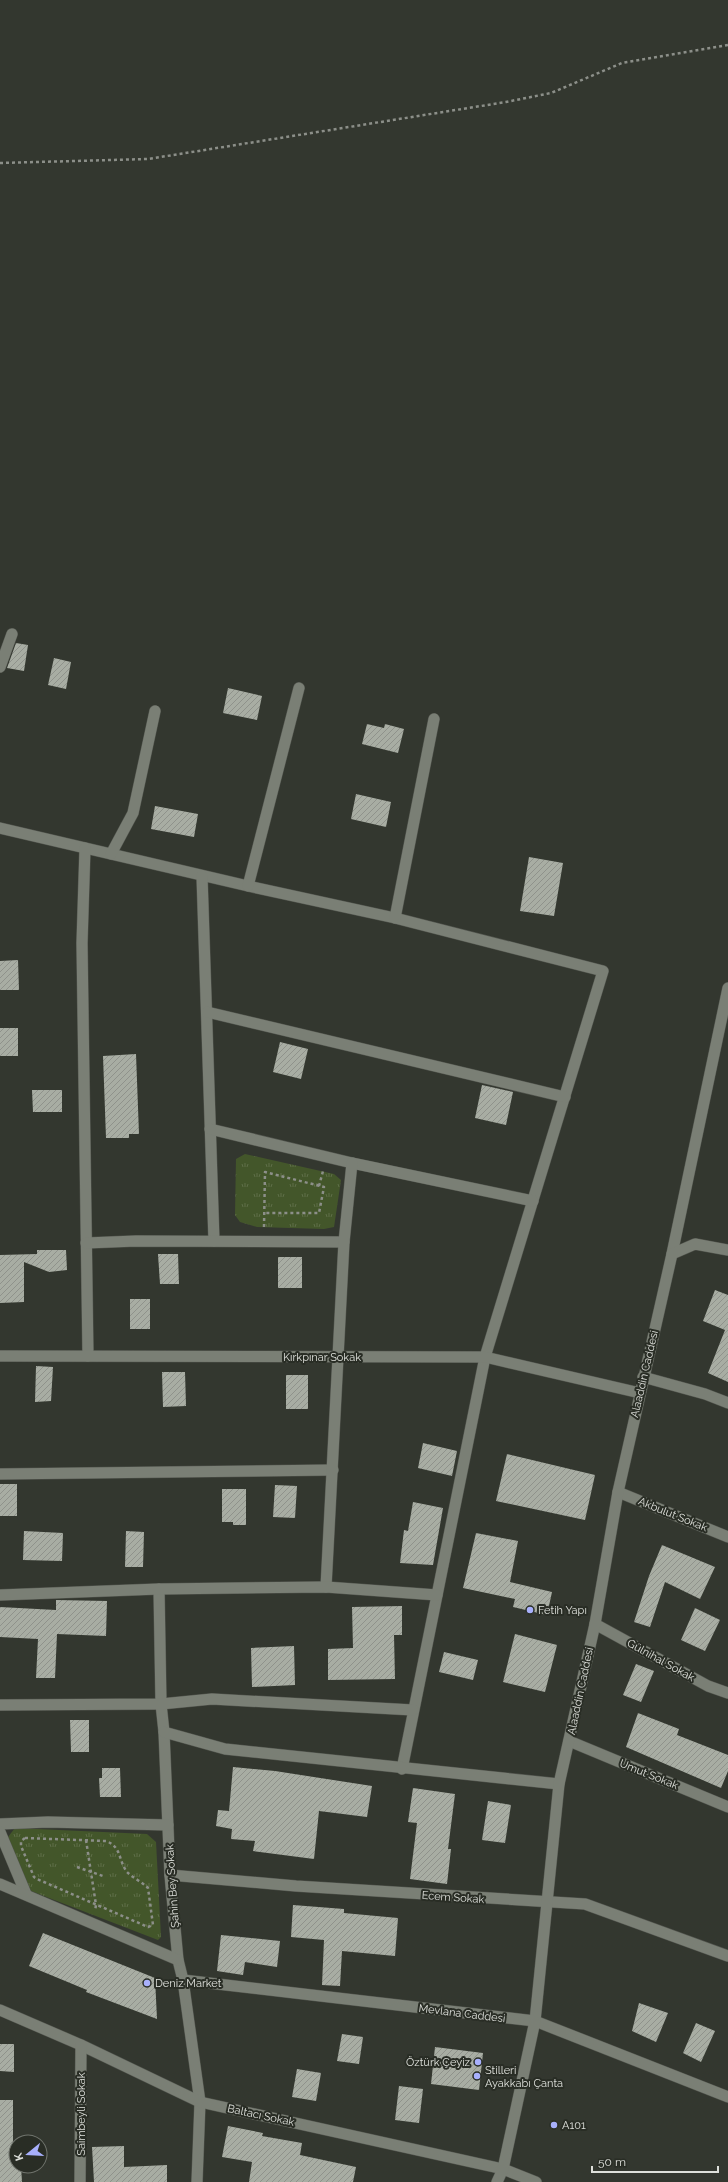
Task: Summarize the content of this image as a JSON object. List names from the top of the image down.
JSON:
{
  "streets": {
    "street": [
      "Kırkpınar Sokak",
      "Alaaddin Caddesi",
      "Akbulut Sokak",
      "Gülnihal Sokak",
      "Umut Sokak",
      "Şahin Bey Sokak",
      "Ecem Sokak",
      "Mevlana Caddesi",
      "Saimbeyli Sokak",
      "Baltacı Sokak"
    ]
  },
  "crossings": [
    ["Kırkpınar Sokak", "Alaaddin Caddesi"],
    ["Alaaddin Caddesi", "Akbulut Sokak"],
    ["Alaaddin Caddesi", "Gülnihal Sokak"],
    ["Alaaddin Caddesi", "Umut Sokak"],
    ["Alaaddin Caddesi", "Ecem Sokak"],
    ["Alaaddin Caddesi", "Mevlana Caddesi"],
    ["Alaaddin Caddesi", "Baltacı Sokak"],
    ["Şahin Bey Sokak", "Ecem Sokak"],
    ["Şahin Bey Sokak", "Mevlana Caddesi"],
    ["Şahin Bey Sokak", "Baltacı Sokak"],
    ["Saimbeyli Sokak", "Baltacı Sokak"]
  ],
  "places": [
    "Fetih Yapı",
    "Deniz Market",
    "Öztürk Çeyiz",
    "Stilleri Ayakkabı Çanta",
    "A101"
  ],
  "scale_bar": "50 m",
  "north": "left"
}
